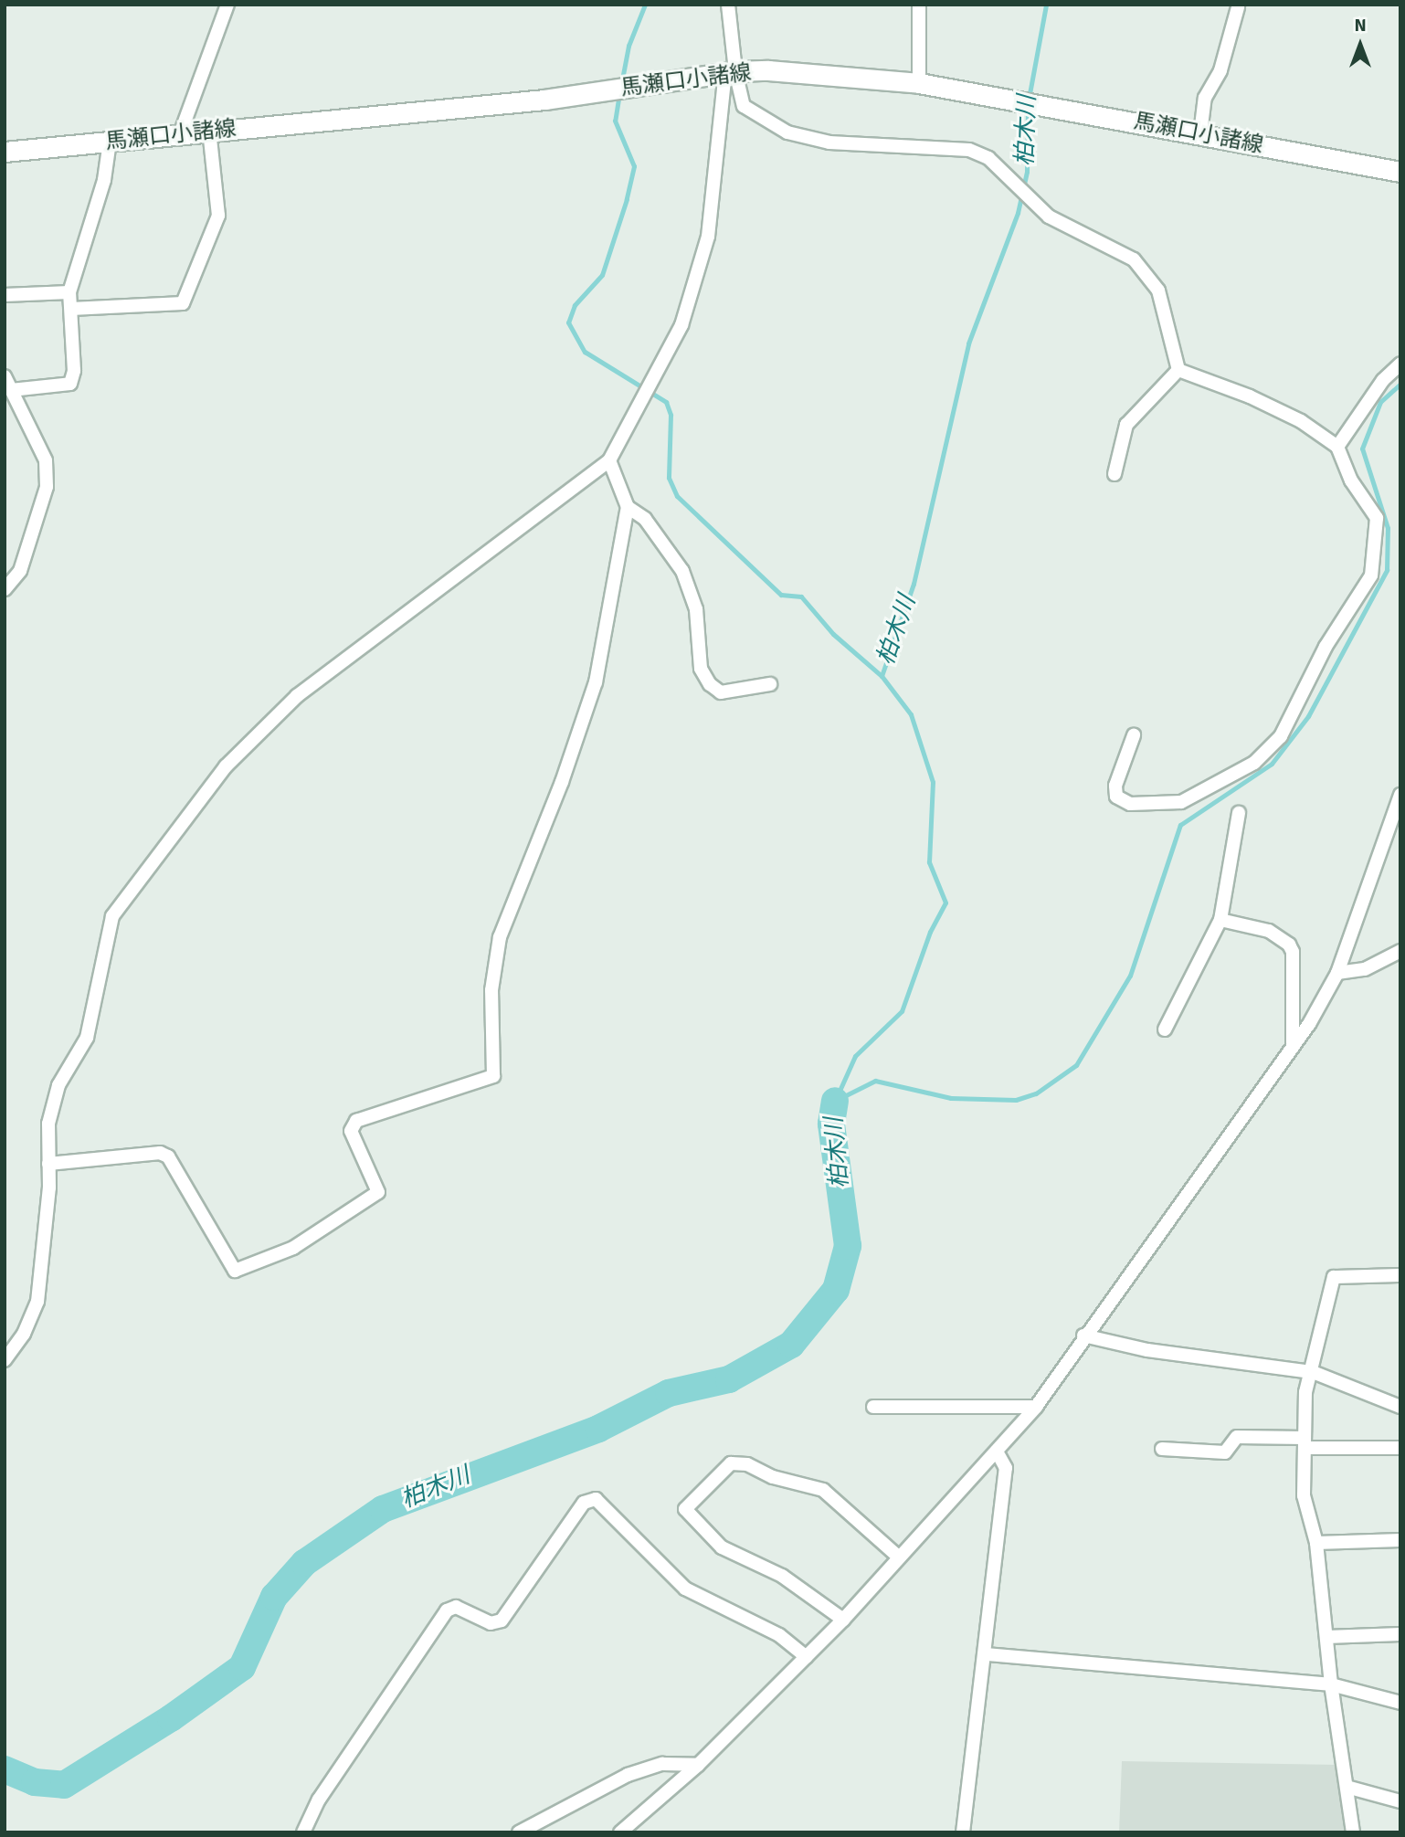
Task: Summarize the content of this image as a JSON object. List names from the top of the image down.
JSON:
{
  "streets": {
    "main road": ["馬瀬口小諸線"]
  },
  "water": ["柏木川"],
  "north": "top"
}
